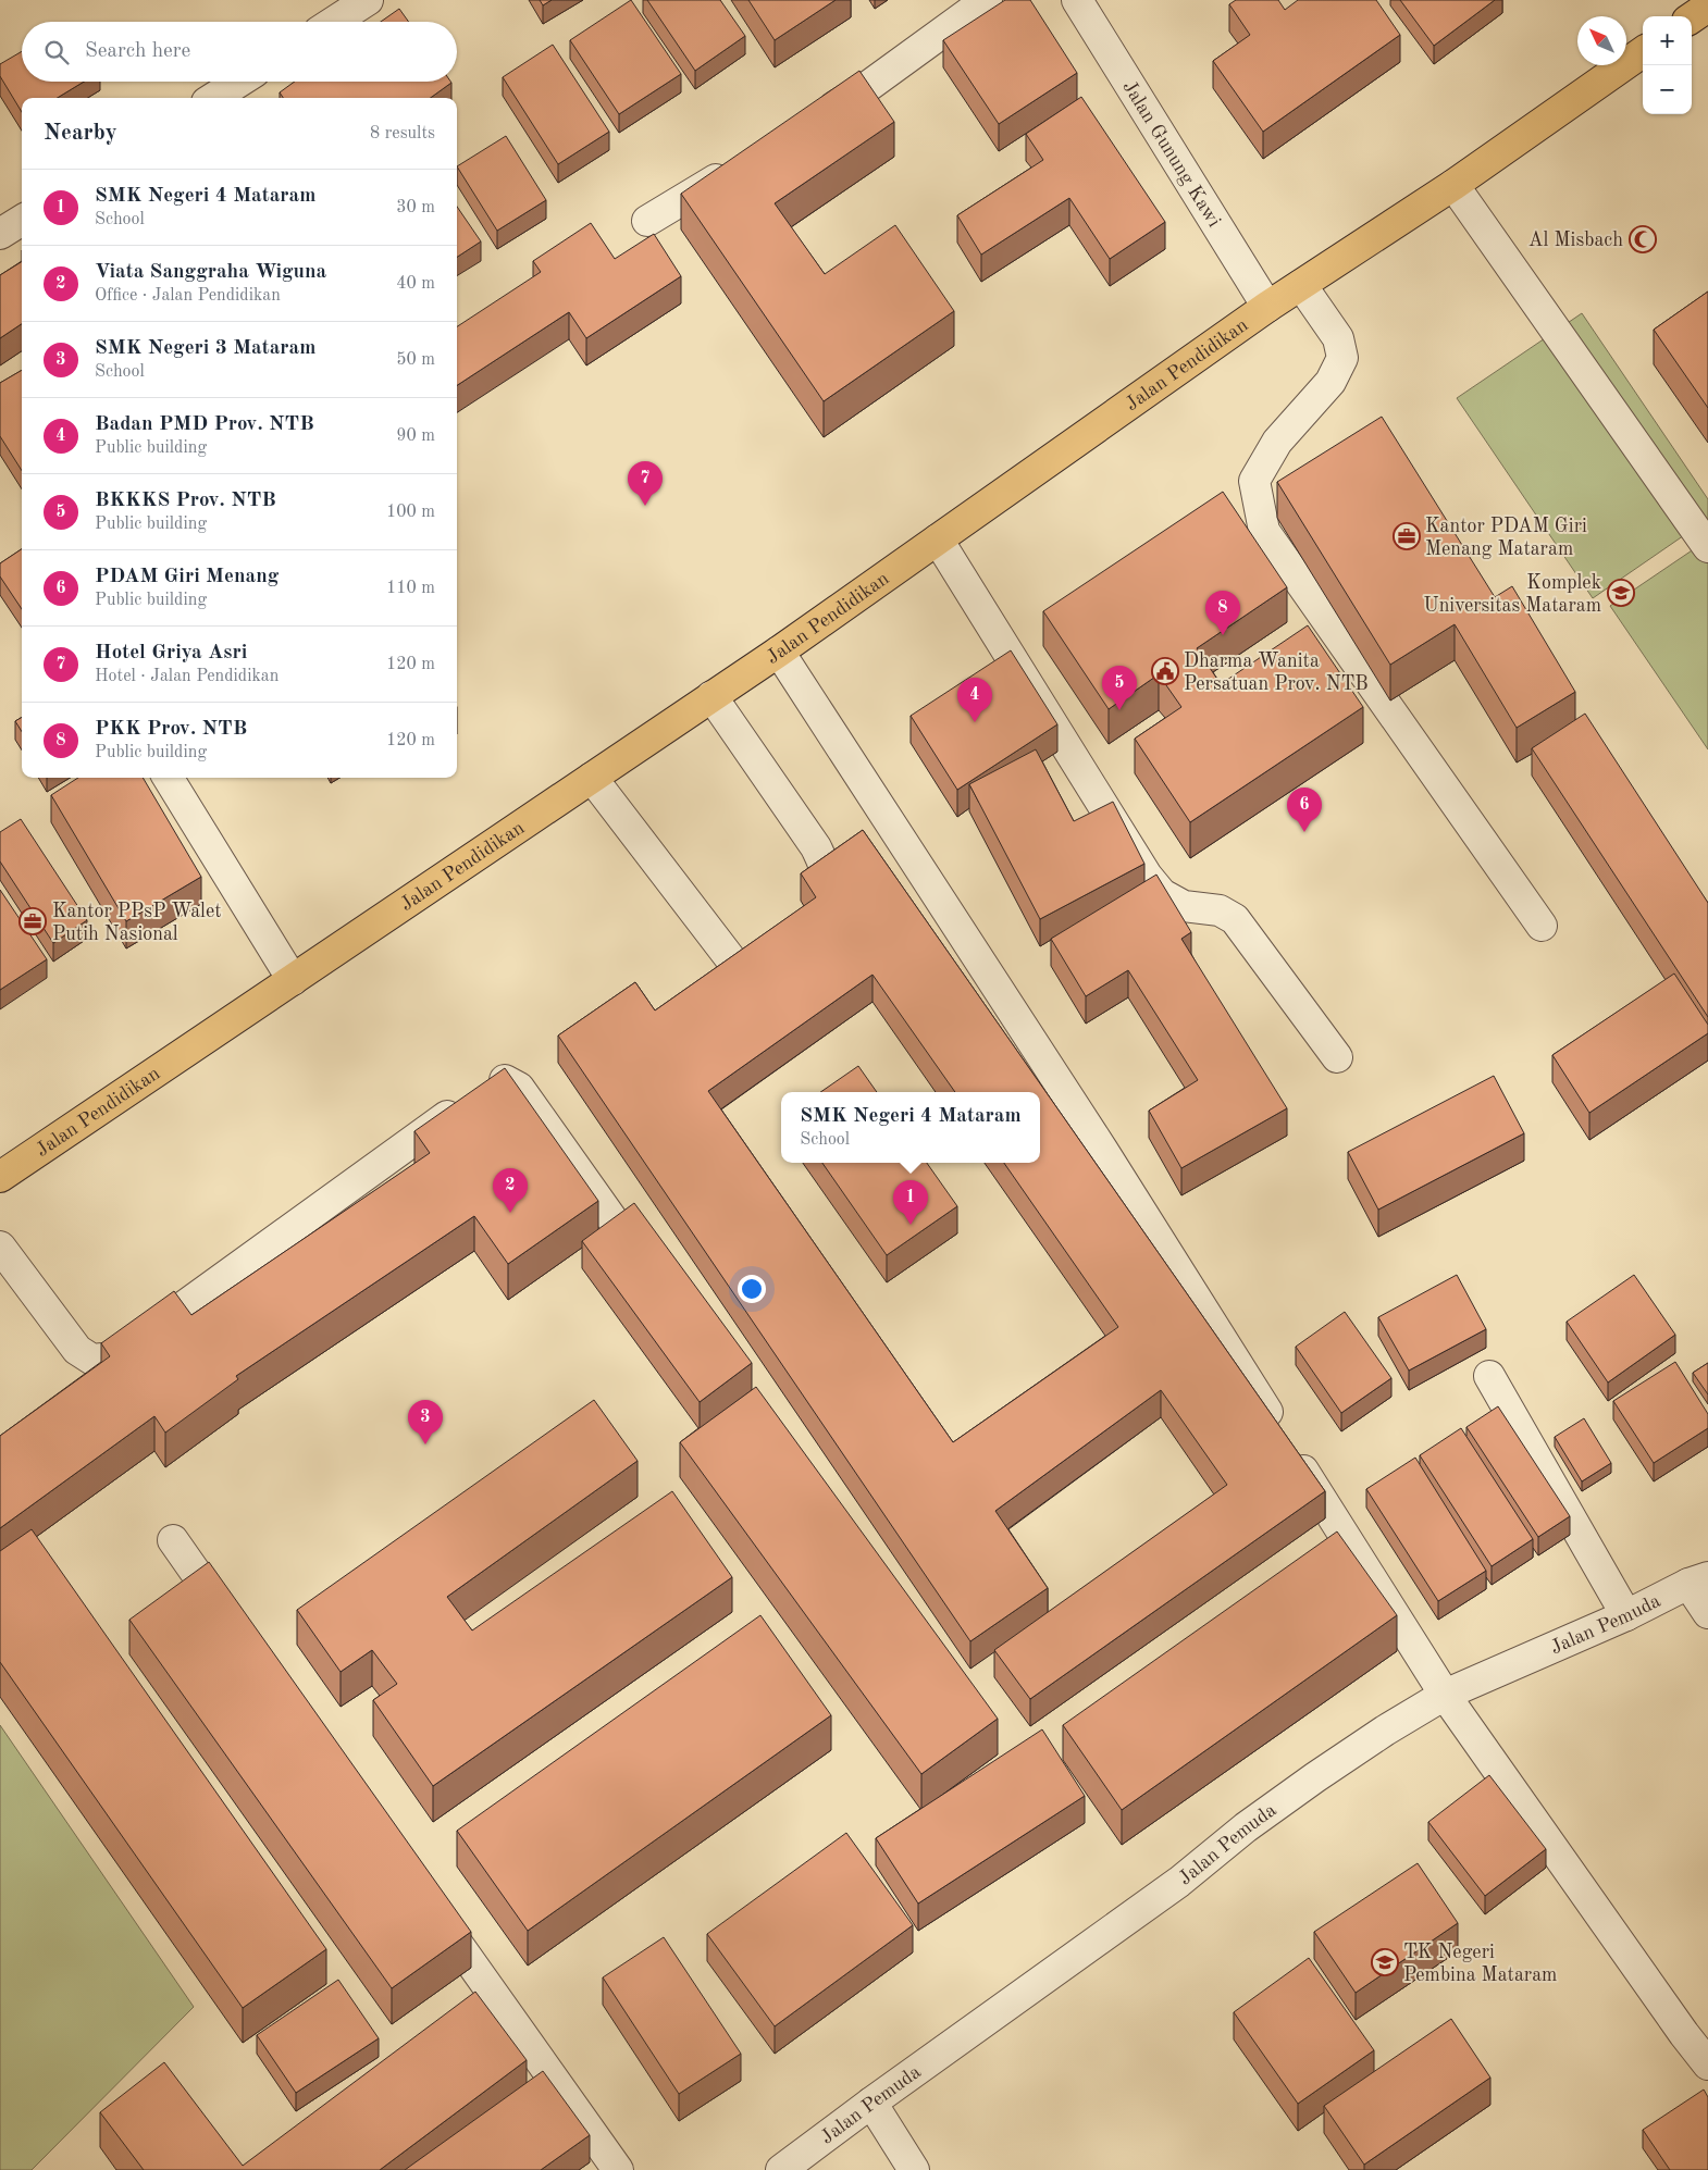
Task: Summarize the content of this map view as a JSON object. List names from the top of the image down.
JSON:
{
  "streets": {
    "main road": ["Jalan Pendidikan"],
    "street": ["Jalan Gunung Kawi", "Jalan Pemuda"]
  },
  "crossings": [
    ["Jalan Gunung Kawi", "Jalan Pendidikan"]
  ],
  "places": {
    "mosque": ["Al Misbach"],
    "office": ["Kantor PDAM Giri Menang Mataram", "Kantor PPsP Walet Putih Nasional"],
    "school or university": ["Komplek Universitas Mataram", "TK Negeri Pembina Mataram"],
    "public building": ["Dharma Wanita Persatuan Prov. NTB"]
  },
  "north": "top left",
  "page": {
    "map_buttons": ["+", "−"],
    "search": "Search here",
    "heading": ["Nearby", "8 results"],
    "list": [
      {
        "mark": "1",
        "name": "SMK Negeri 4 Mataram",
        "note": "School",
        "value": "30 m"
      },
      {
        "mark": "2",
        "name": "Viata Sanggraha Wiguna",
        "note": "Office · Jalan Pendidikan",
        "value": "40 m"
      },
      {
        "mark": "3",
        "name": "SMK Negeri 3 Mataram",
        "note": "School",
        "value": "50 m"
      },
      {
        "mark": "4",
        "name": "Badan PMD Prov. NTB",
        "note": "Public building",
        "value": "90 m"
      },
      {
        "mark": "5",
        "name": "BKKKS Prov. NTB",
        "note": "Public building",
        "value": "100 m"
      },
      {
        "mark": "6",
        "name": "PDAM Giri Menang",
        "note": "Public building",
        "value": "110 m"
      },
      {
        "mark": "7",
        "name": "Hotel Griya Asri",
        "note": "Hotel · Jalan Pendidikan",
        "value": "120 m"
      },
      {
        "mark": "8",
        "name": "PKK Prov. NTB",
        "note": "Public building",
        "value": "120 m"
      }
    ],
    "pins": [
      "7",
      "8",
      "5",
      "4",
      "6",
      "2",
      "1",
      "3"
    ],
    "popup": ["SMK Negeri 4 Mataram", "School"]
  }
}
